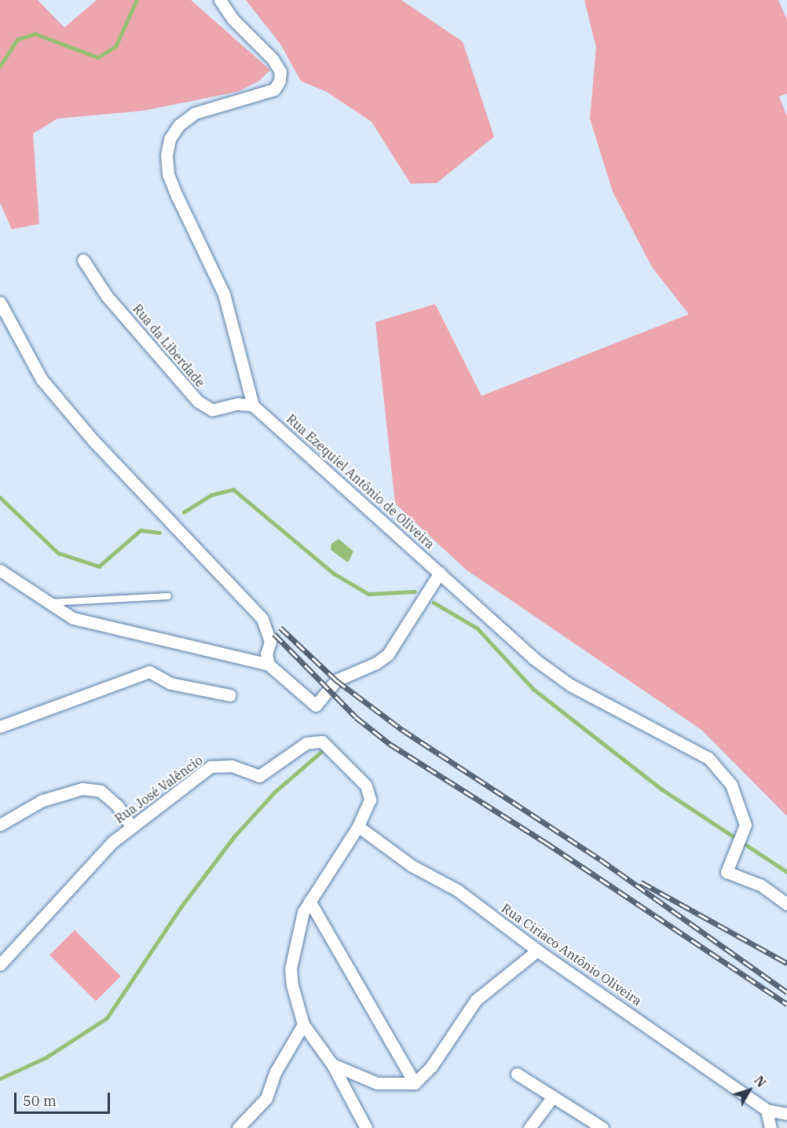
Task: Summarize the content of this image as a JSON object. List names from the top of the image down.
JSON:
{
  "streets": {
    "street": [
      "Rua da Liberdade",
      "Rua Ezequiel Antônio de Oliveira",
      "Rua José Valêncio",
      "Rua Ciriaco Antônio Oliveira"
    ]
  },
  "crossings": [
    ["Rua da Liberdade", "Rua Ezequiel Antônio de Oliveira"],
    ["Rua José Valêncio", "Rua Ciriaco Antônio Oliveira"]
  ],
  "scale_bar": "50 m",
  "north": "top right"
}
